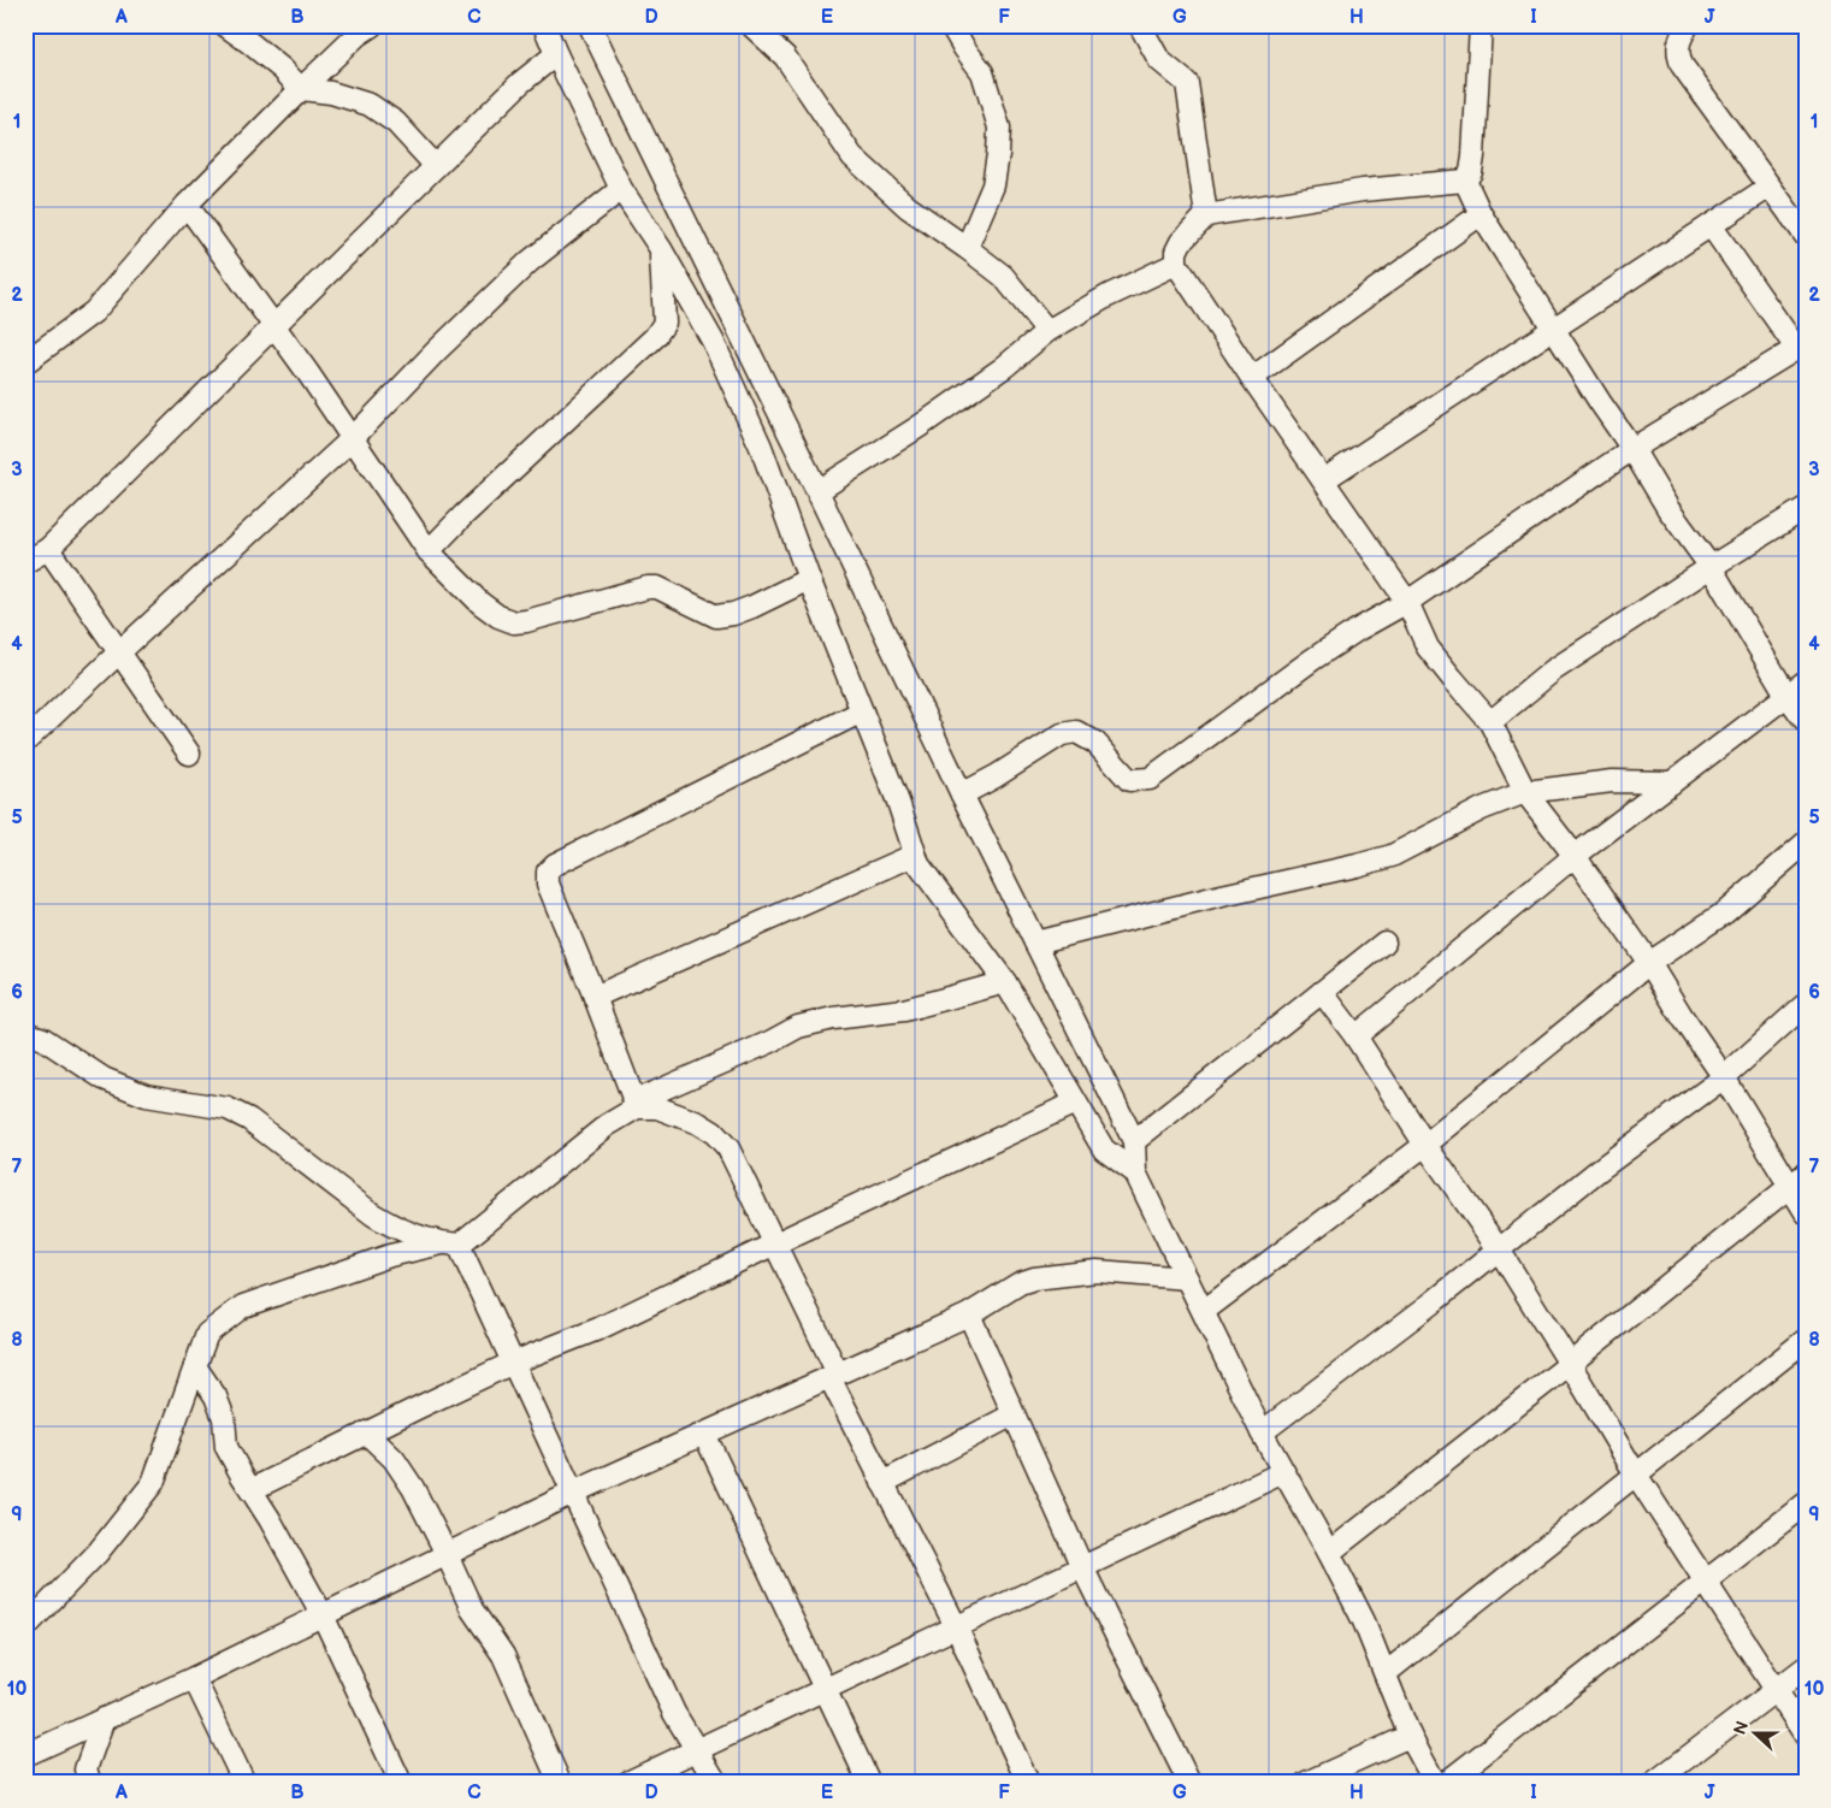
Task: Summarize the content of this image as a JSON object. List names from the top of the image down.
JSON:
{
  "north": "left",
  "grid": {
    "columns": [
      "A",
      "B",
      "C",
      "D",
      "E",
      "F",
      "G",
      "H",
      "I",
      "J"
    ],
    "rows": [
      "1",
      "2",
      "3",
      "4",
      "5",
      "6",
      "7",
      "8",
      "9",
      "10"
    ]
  }
}
